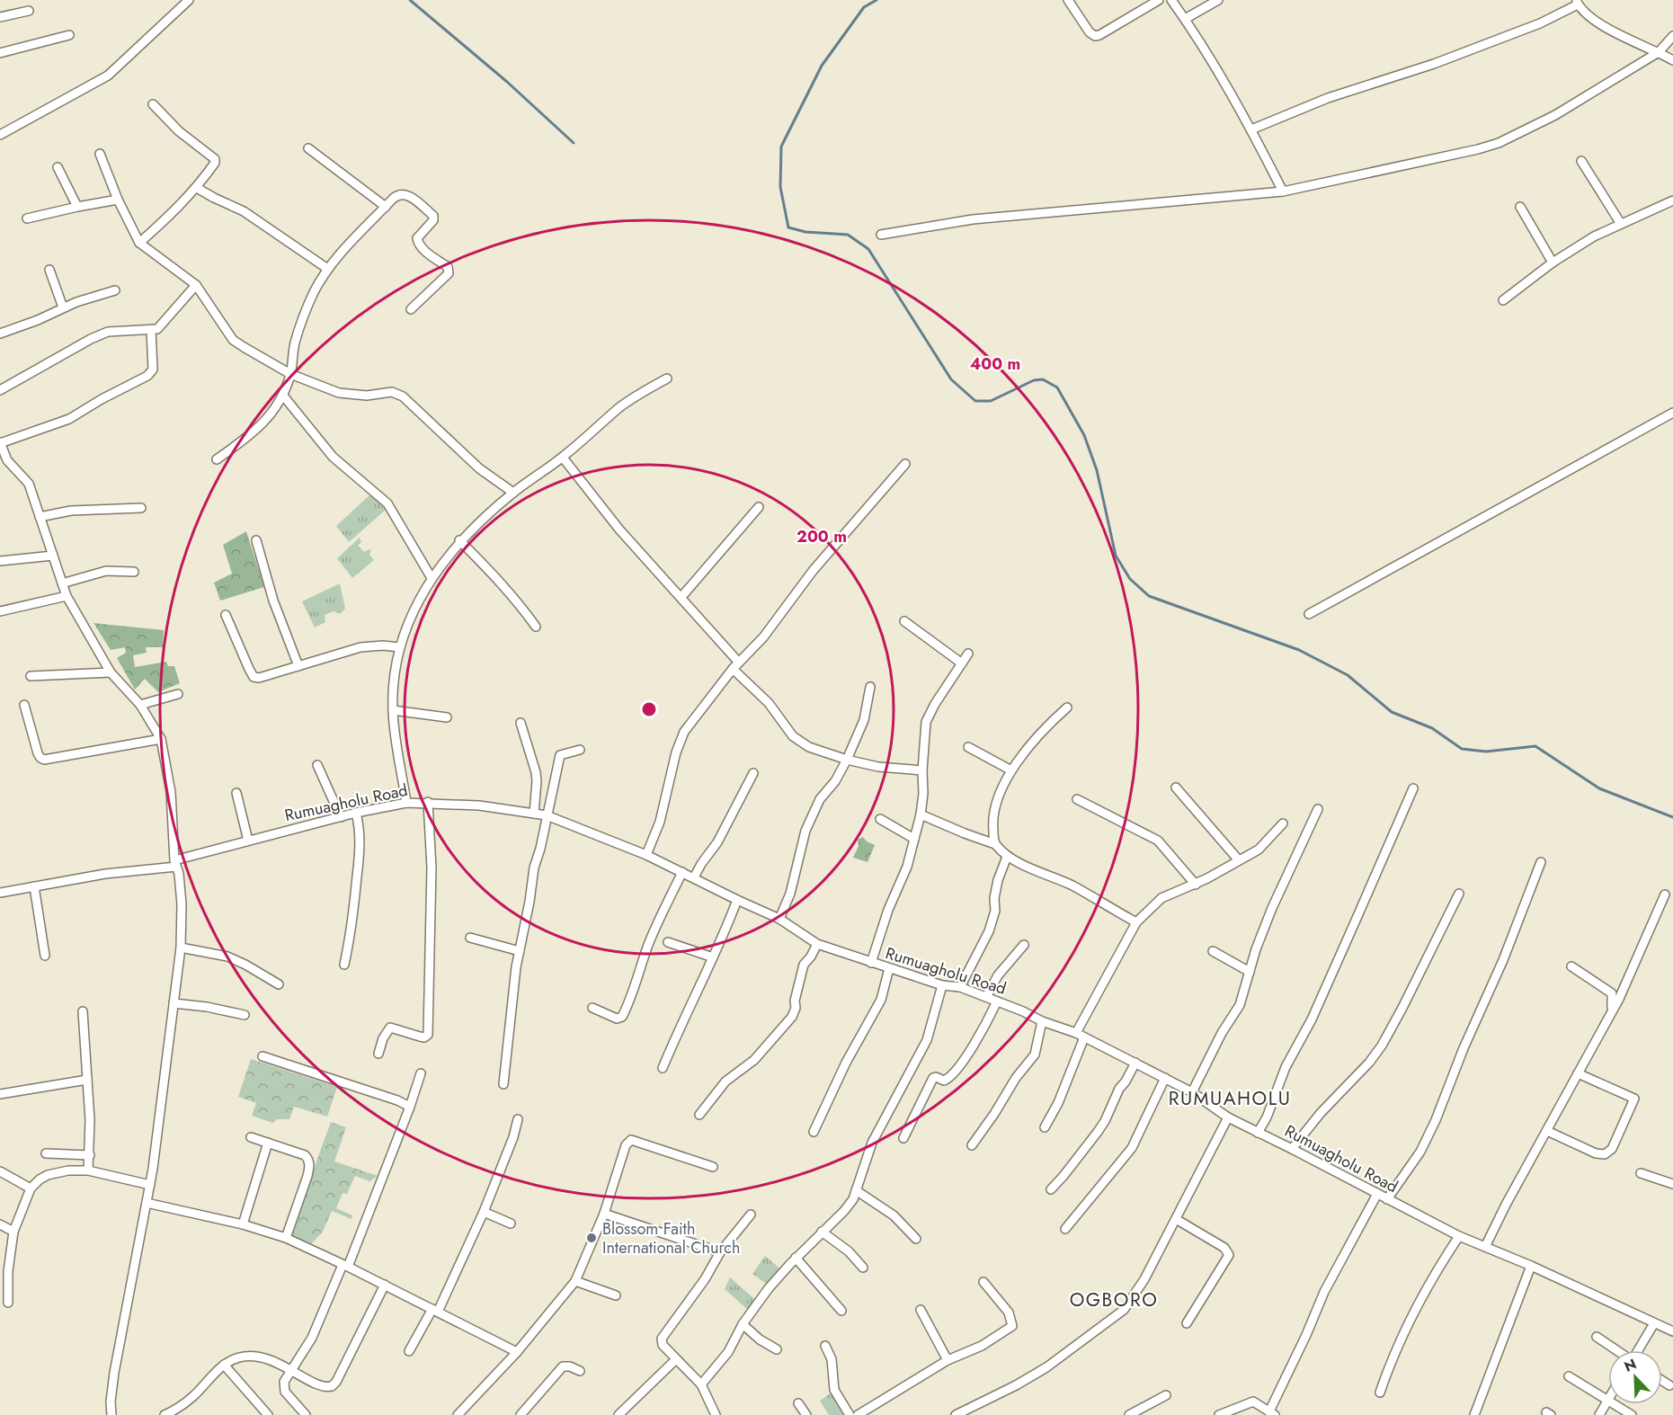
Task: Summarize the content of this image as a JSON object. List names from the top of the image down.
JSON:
{
  "streets": {
    "street": ["Rumuagholu Road"]
  },
  "districts": ["RUMUAHOLU", "OGBORO"],
  "places": ["Blossom Faith International Church"],
  "north": "top left",
  "rings": ["400 m", "200 m"]
}
